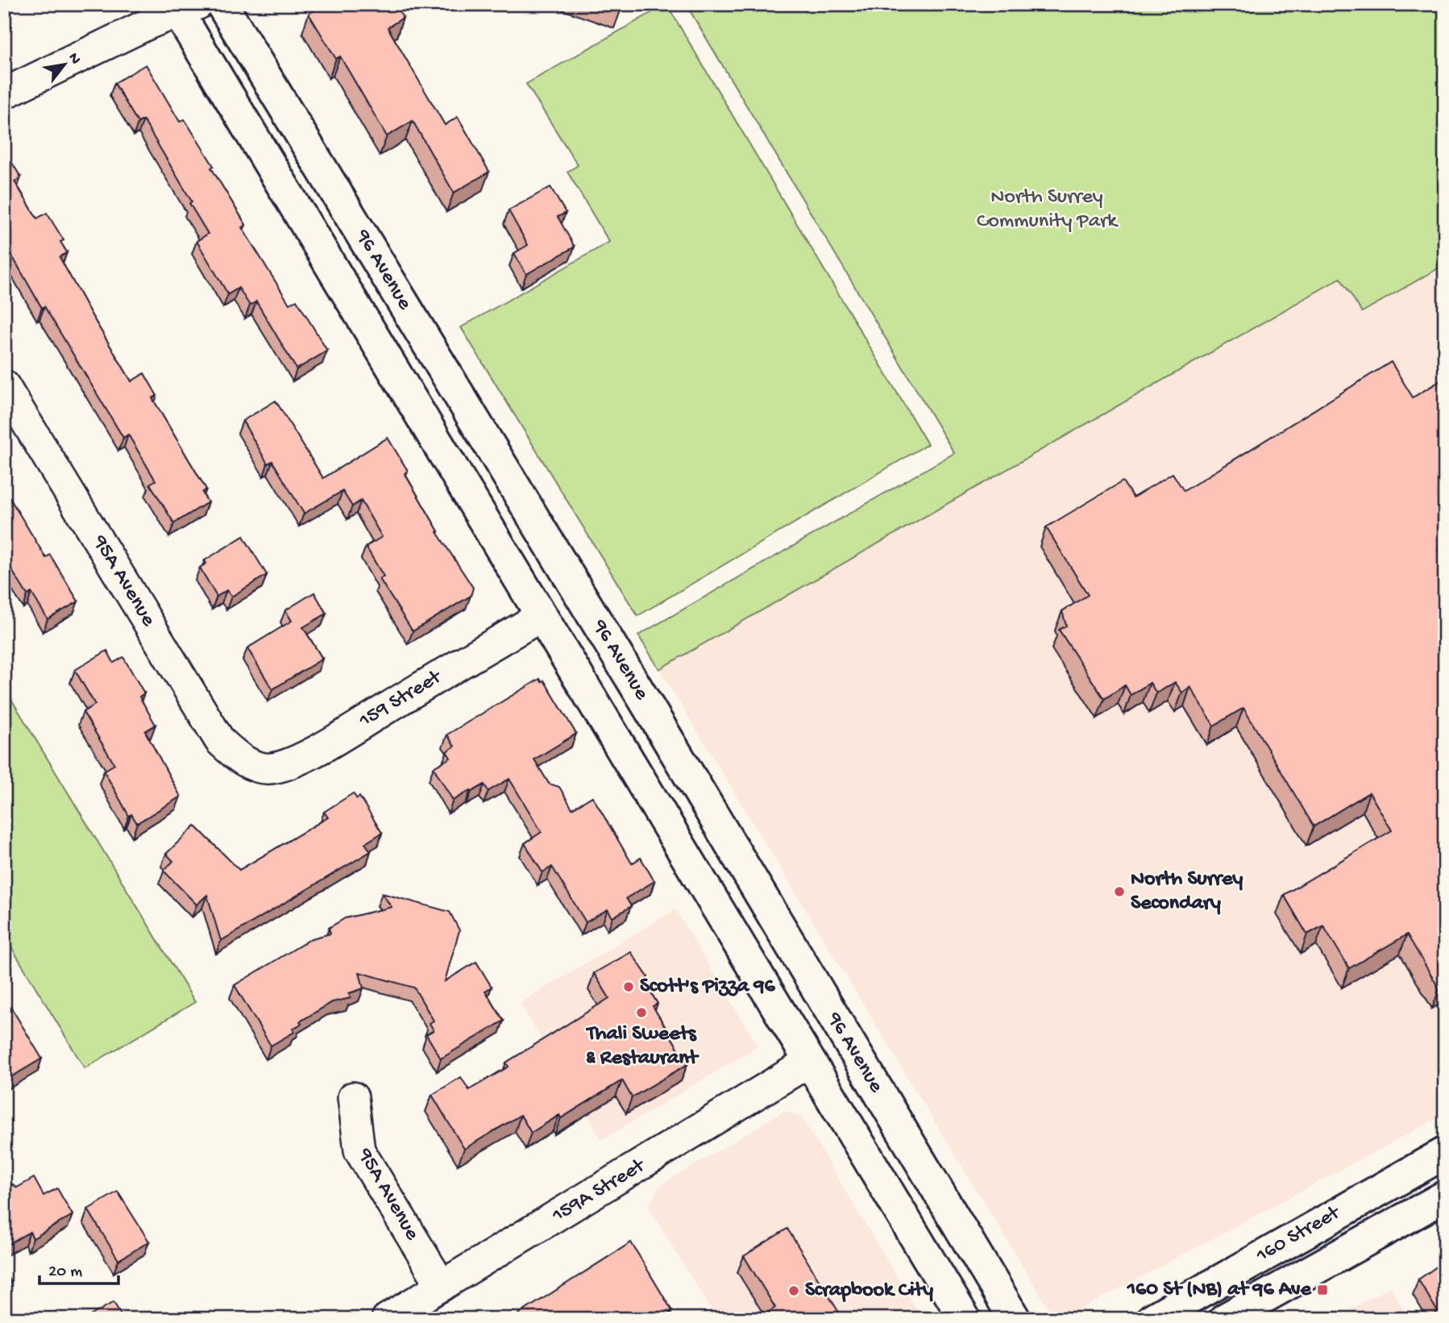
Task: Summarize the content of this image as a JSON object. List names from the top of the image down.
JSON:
{
  "streets": {
    "main road": ["96 Avenue", "160 Street"],
    "street": ["95A Avenue", "159 Street", "159A Street"]
  },
  "crossings": [
    ["96 Avenue", "159 Street"],
    ["96 Avenue", "159A Street"],
    ["95A Avenue", "159 Street"],
    ["95A Avenue", "159A Street"]
  ],
  "parks": ["North Surrey Community Park"],
  "places": {
    "other": [
      "North Surrey Secondary",
      "Scott's Pizza 96",
      "Thali Sweets & Restaurant",
      "Scrapbook City"
    ],
    "transit": ["160 St (NB) at 96 Ave"]
  },
  "scale_bar": "20 m",
  "north": "top right"
}
